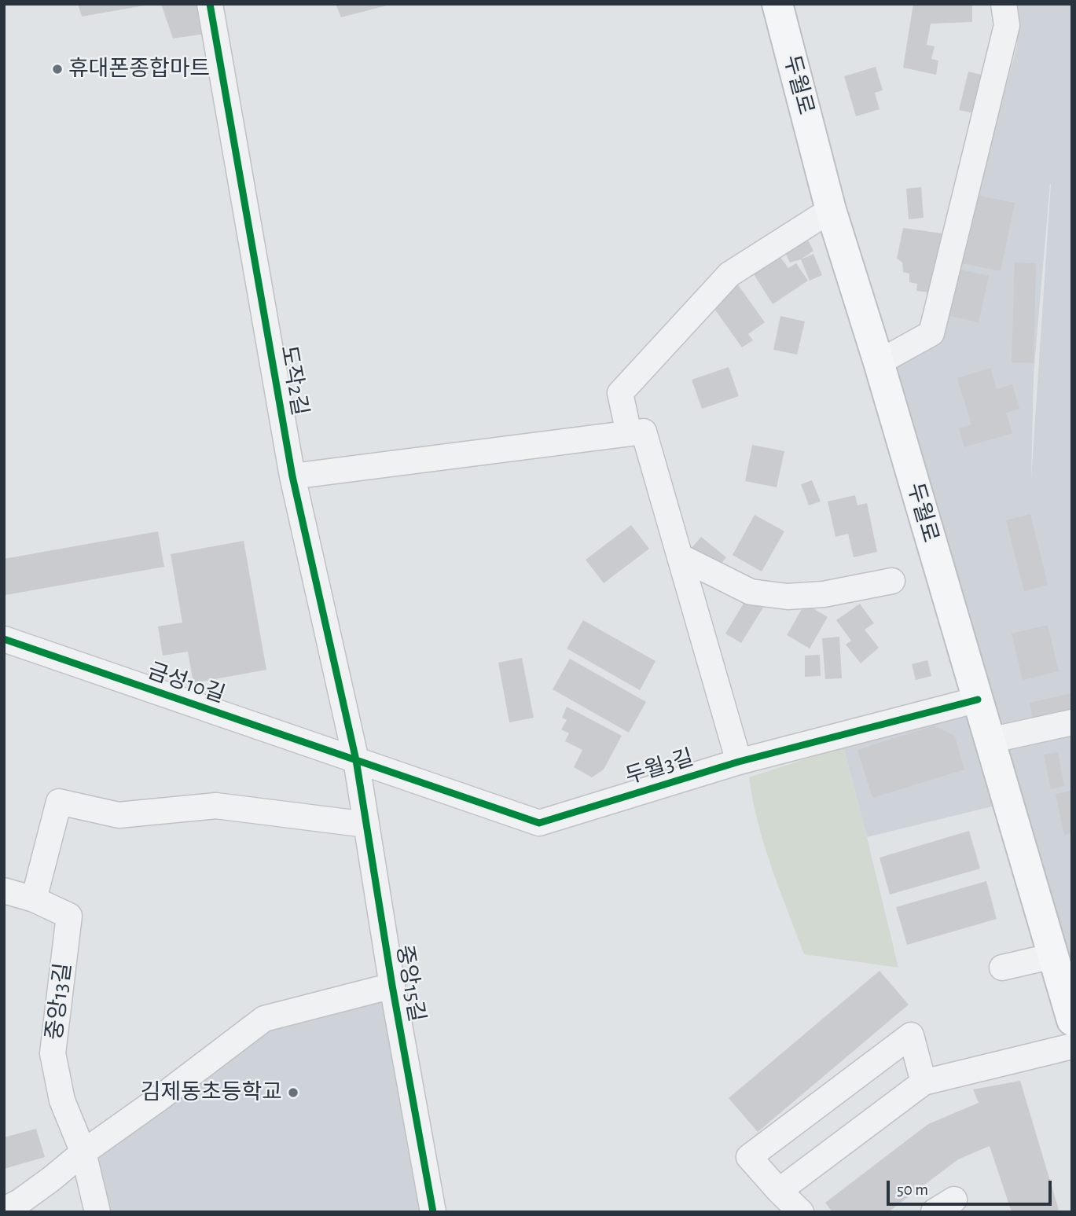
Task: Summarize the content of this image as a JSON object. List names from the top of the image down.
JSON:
{
  "streets": {
    "main road": ["두월로"],
    "street": [
      "도작2길",
      "금성10길",
      "두월3길",
      "중앙15길",
      "중앙13길"
    ]
  },
  "crossings": [
    ["두월로", "두월3길"],
    ["도작2길", "금성10길"],
    ["도작2길", "두월3길"],
    ["도작2길", "중앙15길"],
    ["금성10길", "두월3길"],
    ["금성10길", "중앙15길"],
    ["두월3길", "중앙15길"],
    ["중앙15길", "중앙13길"]
  ],
  "places": ["휴대폰종합마트", "김제동초등학교"],
  "scale_bar": "50 m"
}
